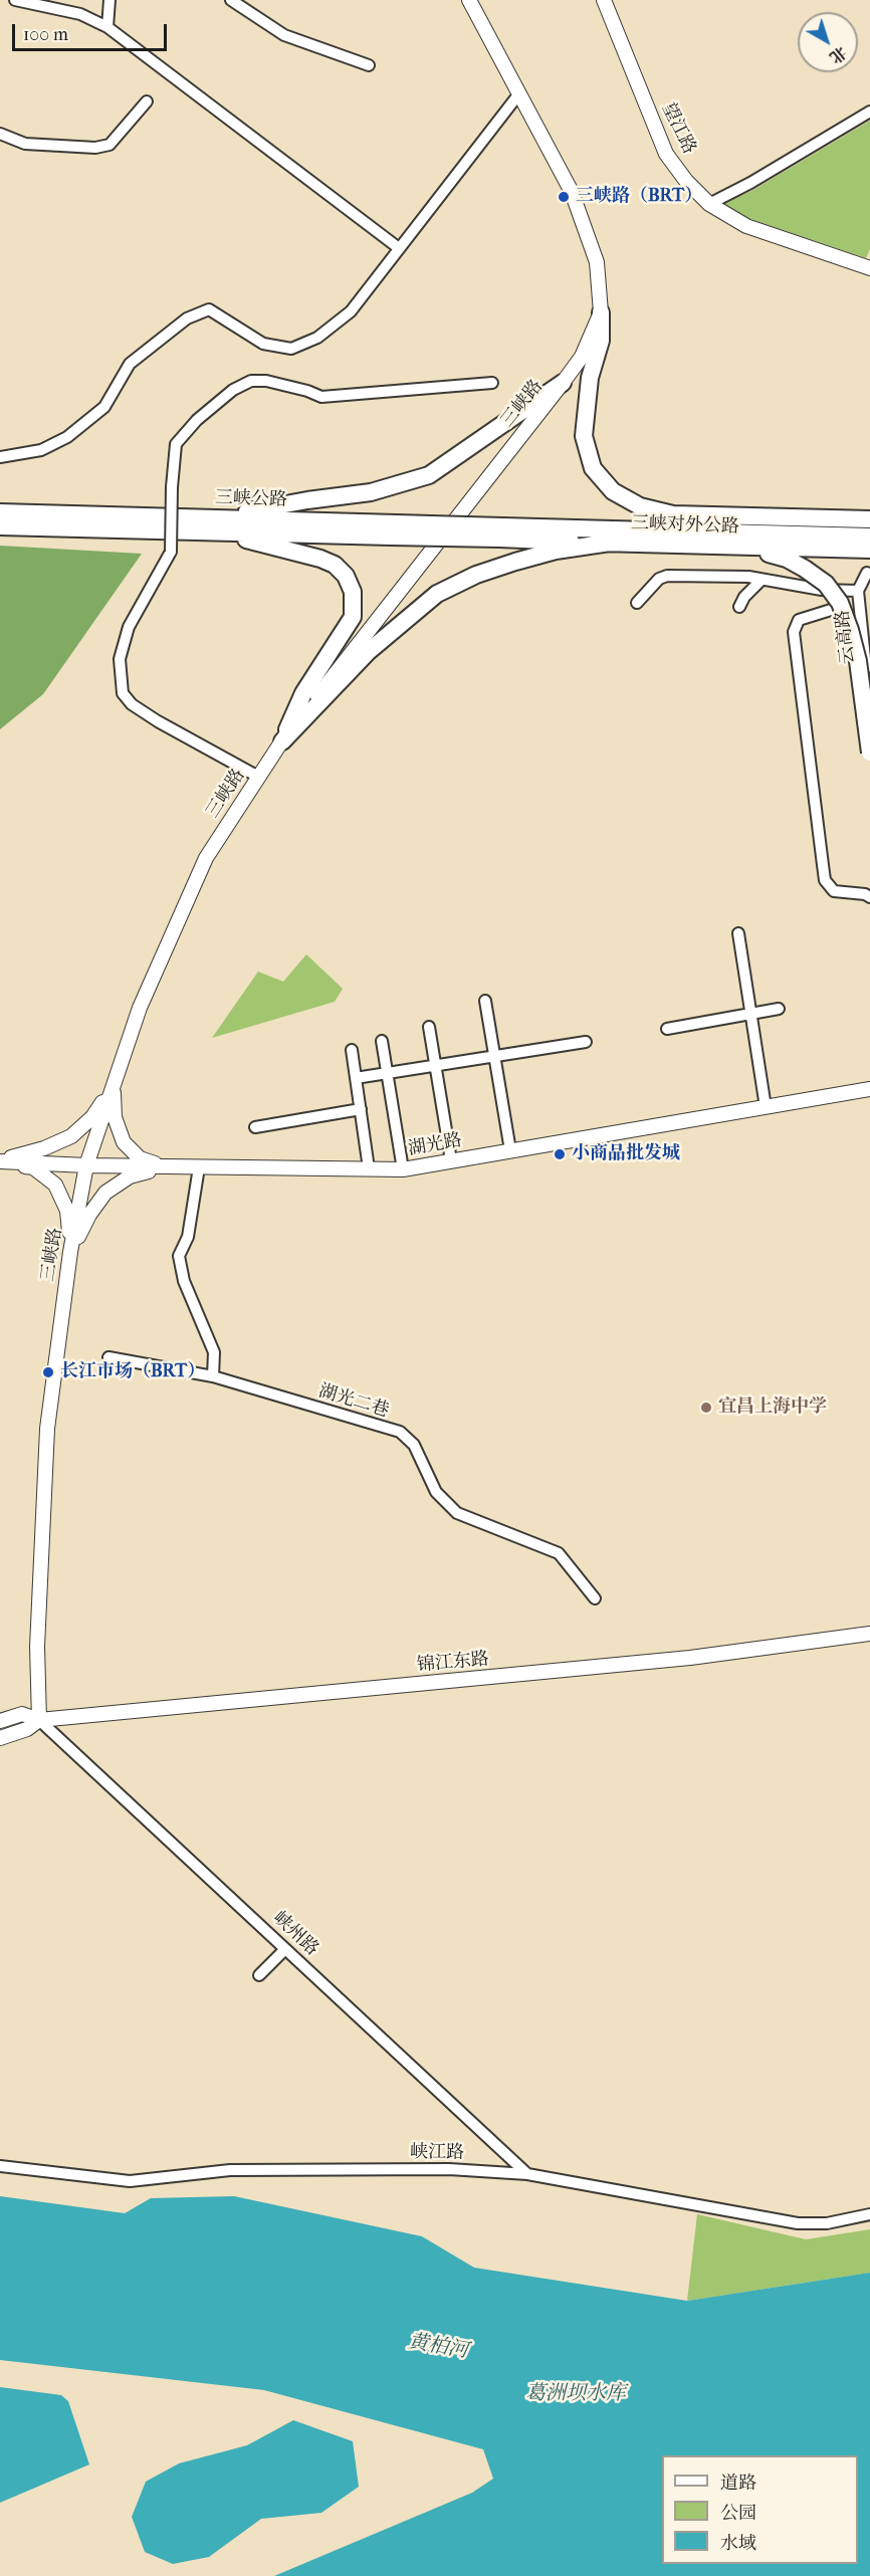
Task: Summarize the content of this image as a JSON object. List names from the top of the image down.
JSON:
{
  "streets": {
    "highway": ["三峡公路", "三峡对外公路"],
    "main road": [
      "望江路",
      "三峡路",
      "湖光路",
      "锦江东路"
    ],
    "street": [
      "云高路",
      "湖光二巷",
      "峡州路",
      "峡江路"
    ]
  },
  "crossings": [
    ["三峡路", "湖光路"],
    ["三峡路", "锦江东路"],
    ["三峡路", "峡州路"],
    ["三峡公路", "三峡对外公路"],
    ["锦江东路", "峡州路"],
    ["峡州路", "峡江路"]
  ],
  "water": ["黄柏河", "葛洲坝水库"],
  "places": [
    "三峡路（BRT）",
    "小商品批发城",
    "长江市场（BRT）",
    "宜昌上海中学"
  ],
  "legend": ["道路", "公园", "水域"],
  "scale_bar": "100 m",
  "north": "bottom right"
}
